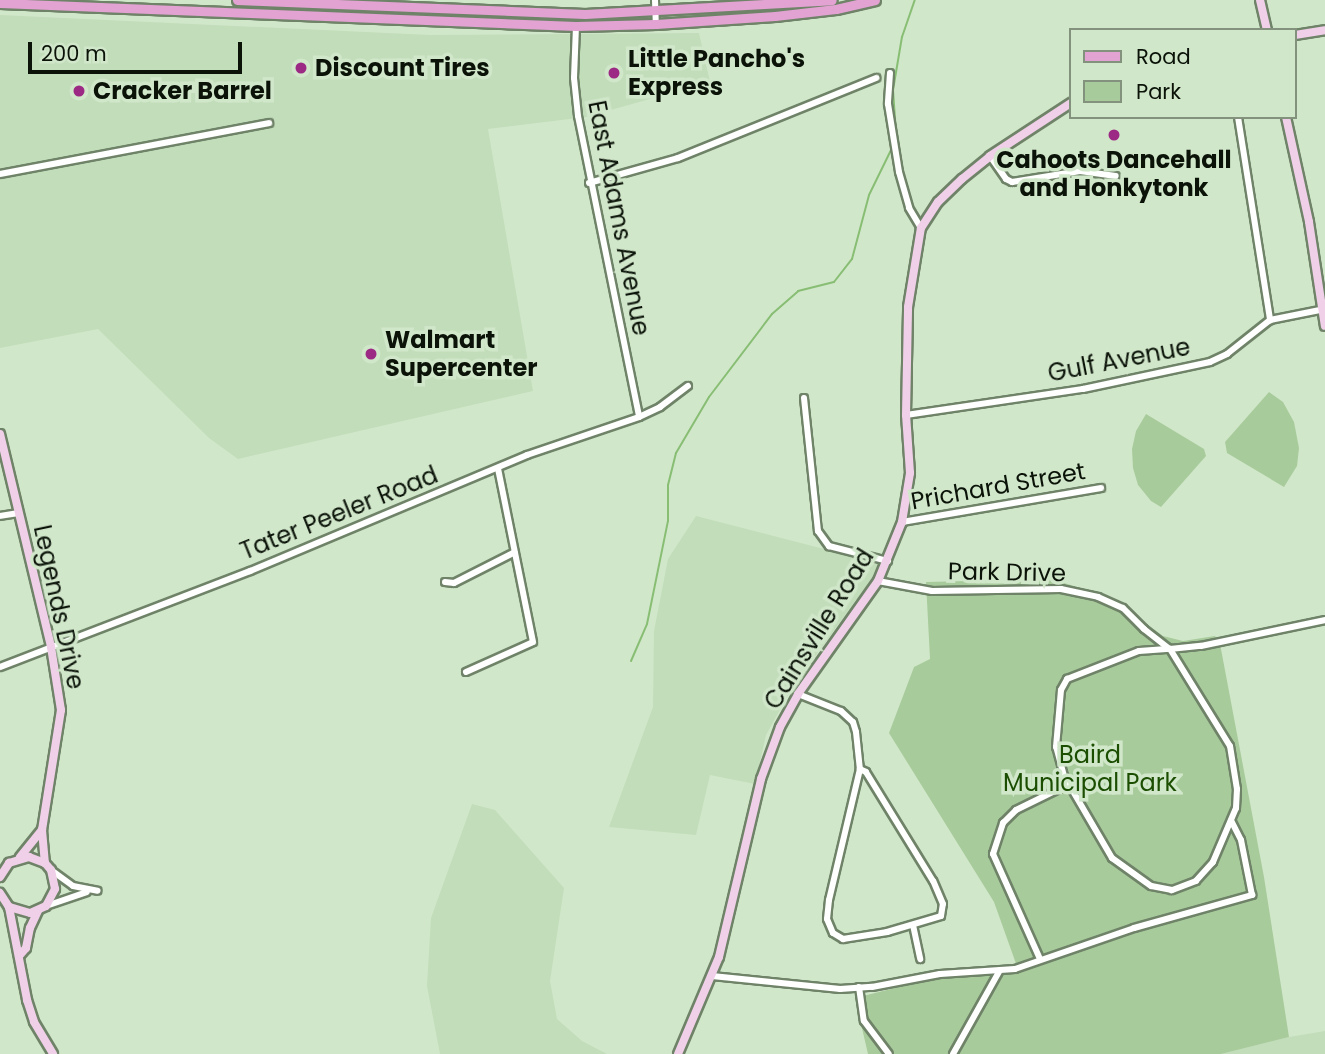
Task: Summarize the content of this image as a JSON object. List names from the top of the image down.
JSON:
{
  "streets": {
    "main road": ["Legends Drive", "Cainsville Road"],
    "street": [
      "East Adams Avenue",
      "Gulf Avenue",
      "Prichard Street",
      "Tater Peeler Road",
      "Park Drive"
    ]
  },
  "crossings": [
    ["East Adams Avenue", "Tater Peeler Road"],
    ["Gulf Avenue", "Cainsville Road"],
    ["Prichard Street", "Cainsville Road"],
    ["Tater Peeler Road", "Legends Drive"],
    ["Park Drive", "Cainsville Road"]
  ],
  "parks": ["Baird Municipal Park"],
  "places": [
    "Discount Tires",
    "Little Pancho's Express",
    "Cracker Barrel",
    "Cahoots Dancehall and Honkytonk",
    "Walmart Supercenter"
  ],
  "legend": ["Road", "Park"],
  "scale_bar": "200 m"
}
